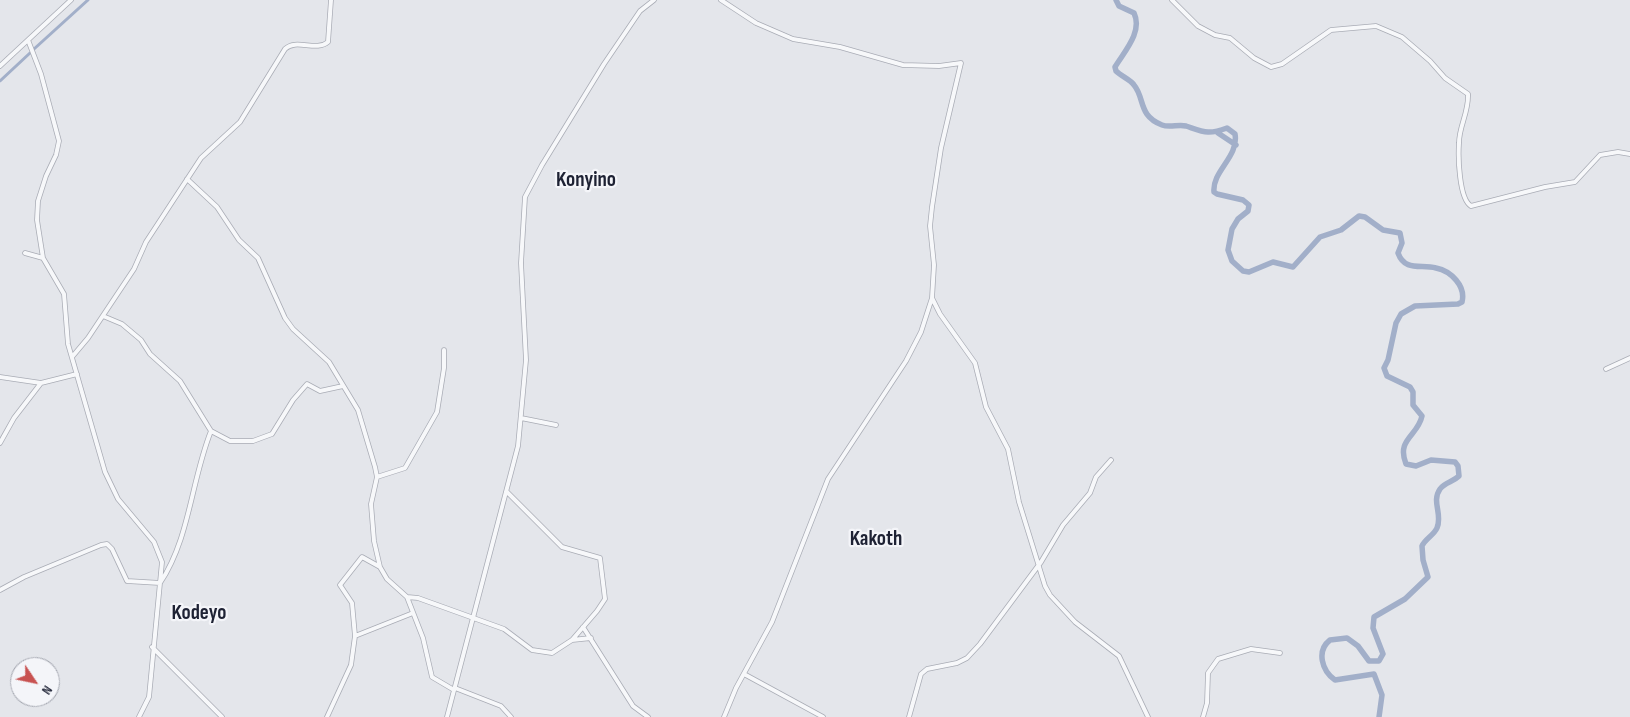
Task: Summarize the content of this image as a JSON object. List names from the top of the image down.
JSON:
{
  "districts": ["Konyino", "Kakoth", "Kodeyo"],
  "north": "bottom right"
}
